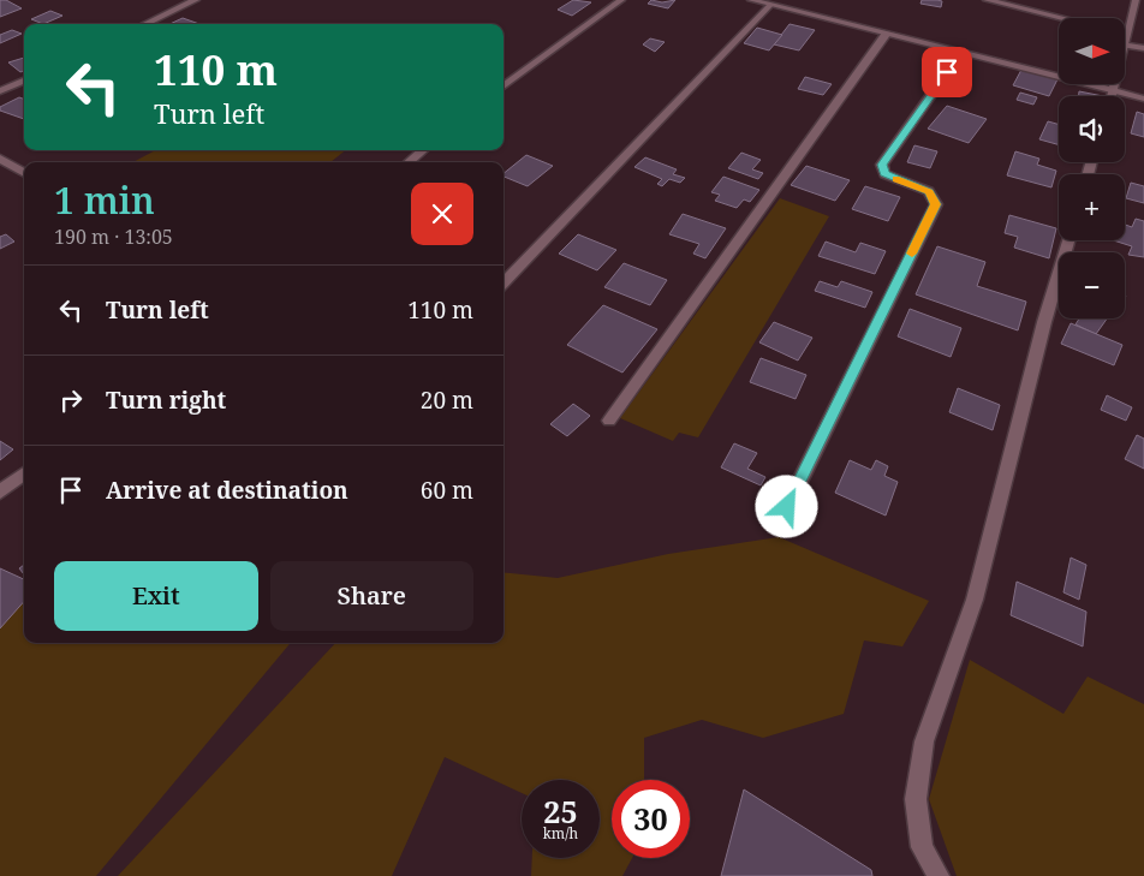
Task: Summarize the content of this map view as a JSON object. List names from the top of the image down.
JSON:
{
  "north": "right",
  "page": {
    "map_buttons": ["+", "−"],
    "turn": ["110 m", "Turn left"],
    "heading": ["1 min", "190 m · 13:05"],
    "list": [
      {
        "name": "Turn left",
        "value": "110 m"
      },
      {
        "name": "Turn right",
        "value": "20 m"
      },
      {
        "name": "Arrive at destination",
        "value": "60 m"
      }
    ],
    "buttons": ["Exit", "Share"],
    "speed": "25 km/h",
    "limit": "30"
  }
}
